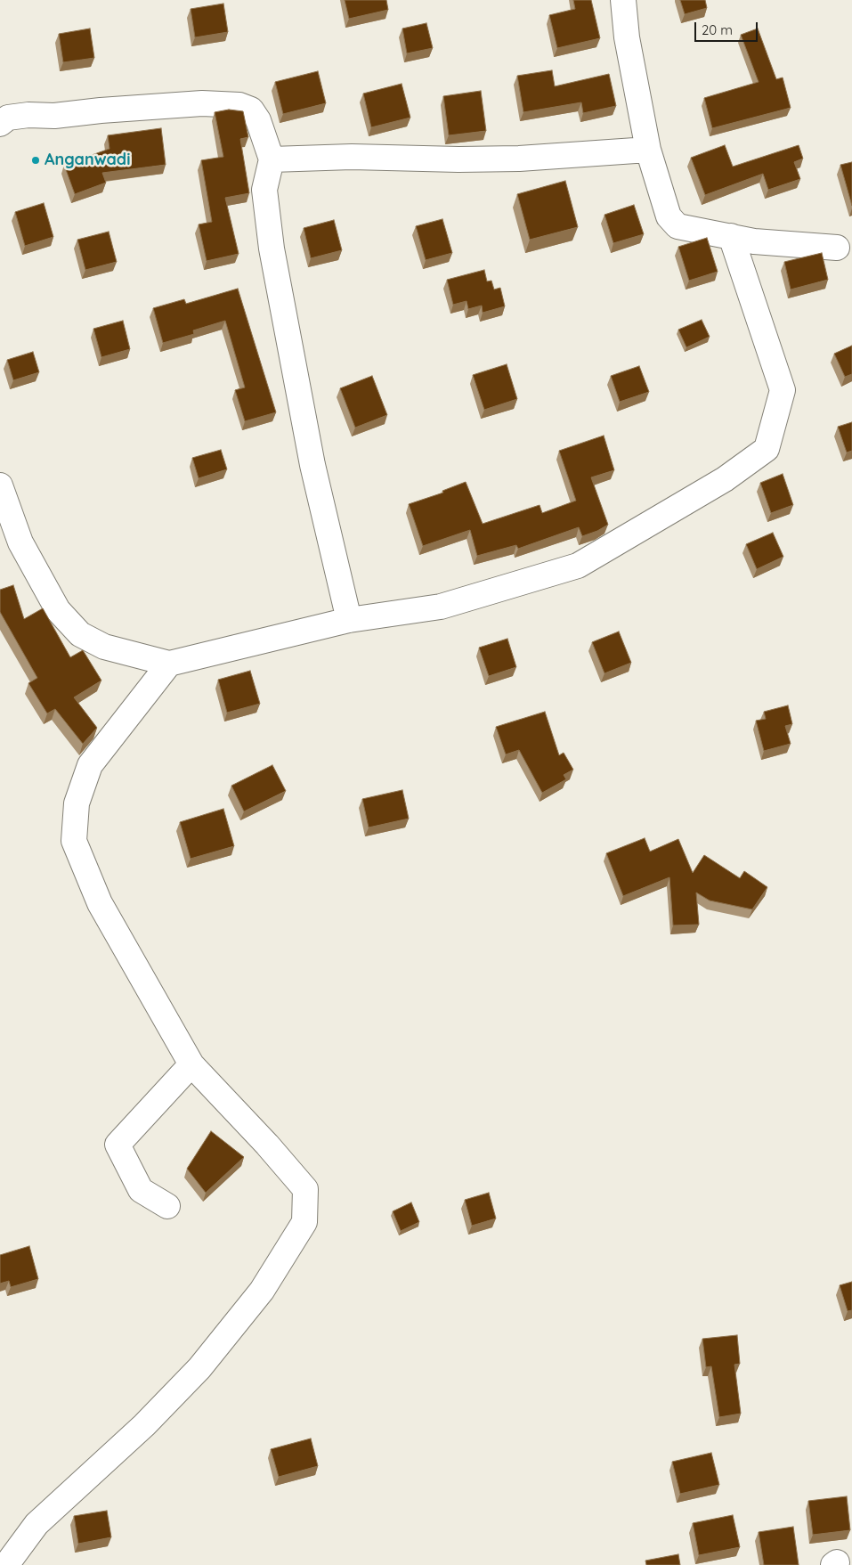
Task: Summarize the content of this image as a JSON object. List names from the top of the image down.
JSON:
{
  "places": ["Anganwadi"],
  "scale_bar": "20 m"
}
